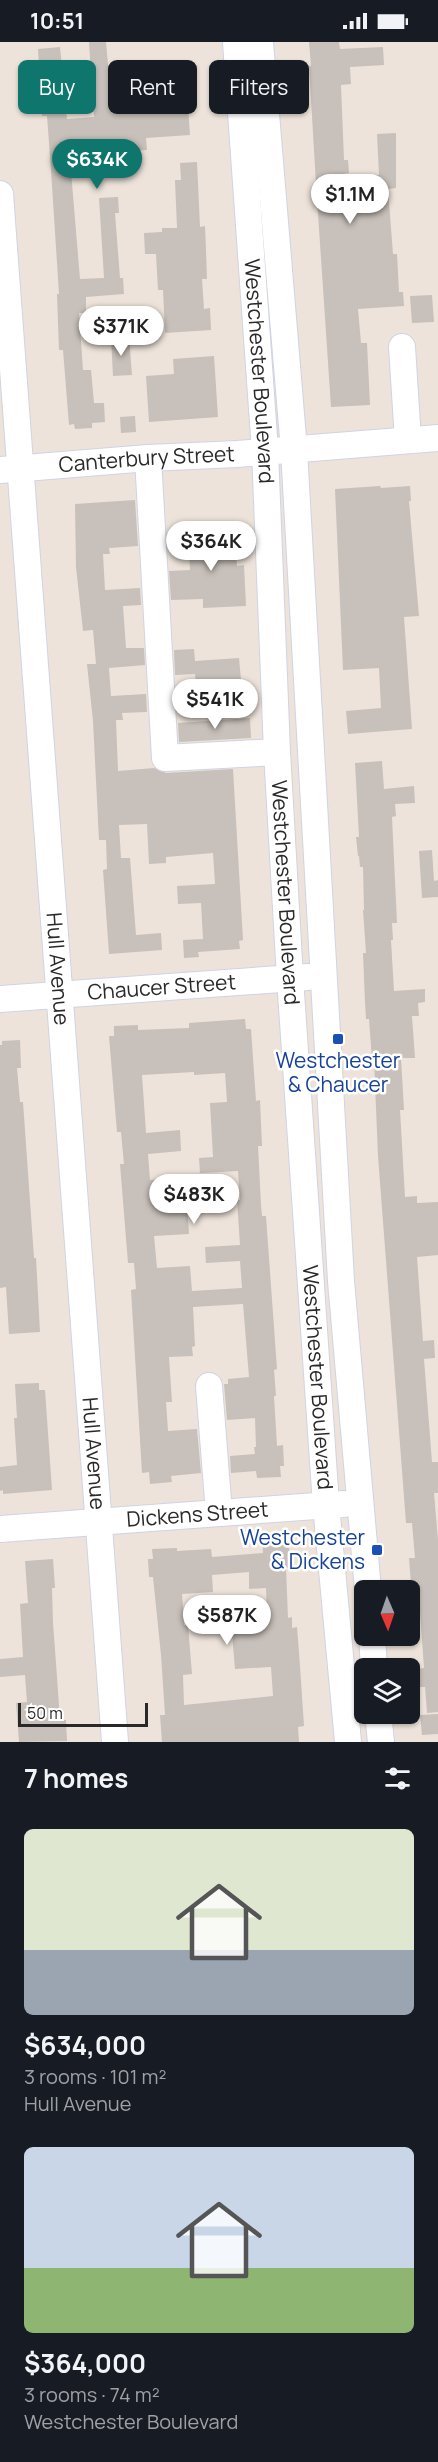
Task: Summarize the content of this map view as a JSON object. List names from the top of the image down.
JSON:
{
  "streets": {
    "street": [
      "Westchester Boulevard",
      "Canterbury Street",
      "Hull Avenue",
      "Chaucer Street",
      "Dickens Street"
    ]
  },
  "crossings": [
    ["Westchester Boulevard", "Canterbury Street"],
    ["Westchester Boulevard", "Chaucer Street"],
    ["Westchester Boulevard", "Dickens Street"],
    ["Canterbury Street", "Hull Avenue"],
    ["Hull Avenue", "Chaucer Street"],
    ["Hull Avenue", "Dickens Street"]
  ],
  "places": {
    "transit": ["Westchester & Chaucer", "Westchester & Dickens"]
  },
  "scale_bar": "50 m",
  "north": "bottom",
  "page": {
    "status": "10:51",
    "chip": ["Buy", "Rent", "Filters"],
    "price": [
      "$634K",
      "$1.1M",
      "$371K",
      "$364K",
      "$541K",
      "$483K",
      "$587K"
    ],
    "scale": "50 m",
    "heading": "7 homes",
    "list": [
      {
        "name": "$634,000",
        "note": "3 rooms · 101 m² · Hull Avenue"
      },
      {
        "name": "$364,000",
        "note": "3 rooms · 74 m² · Westchester Boulevard"
      }
    ]
  }
}
